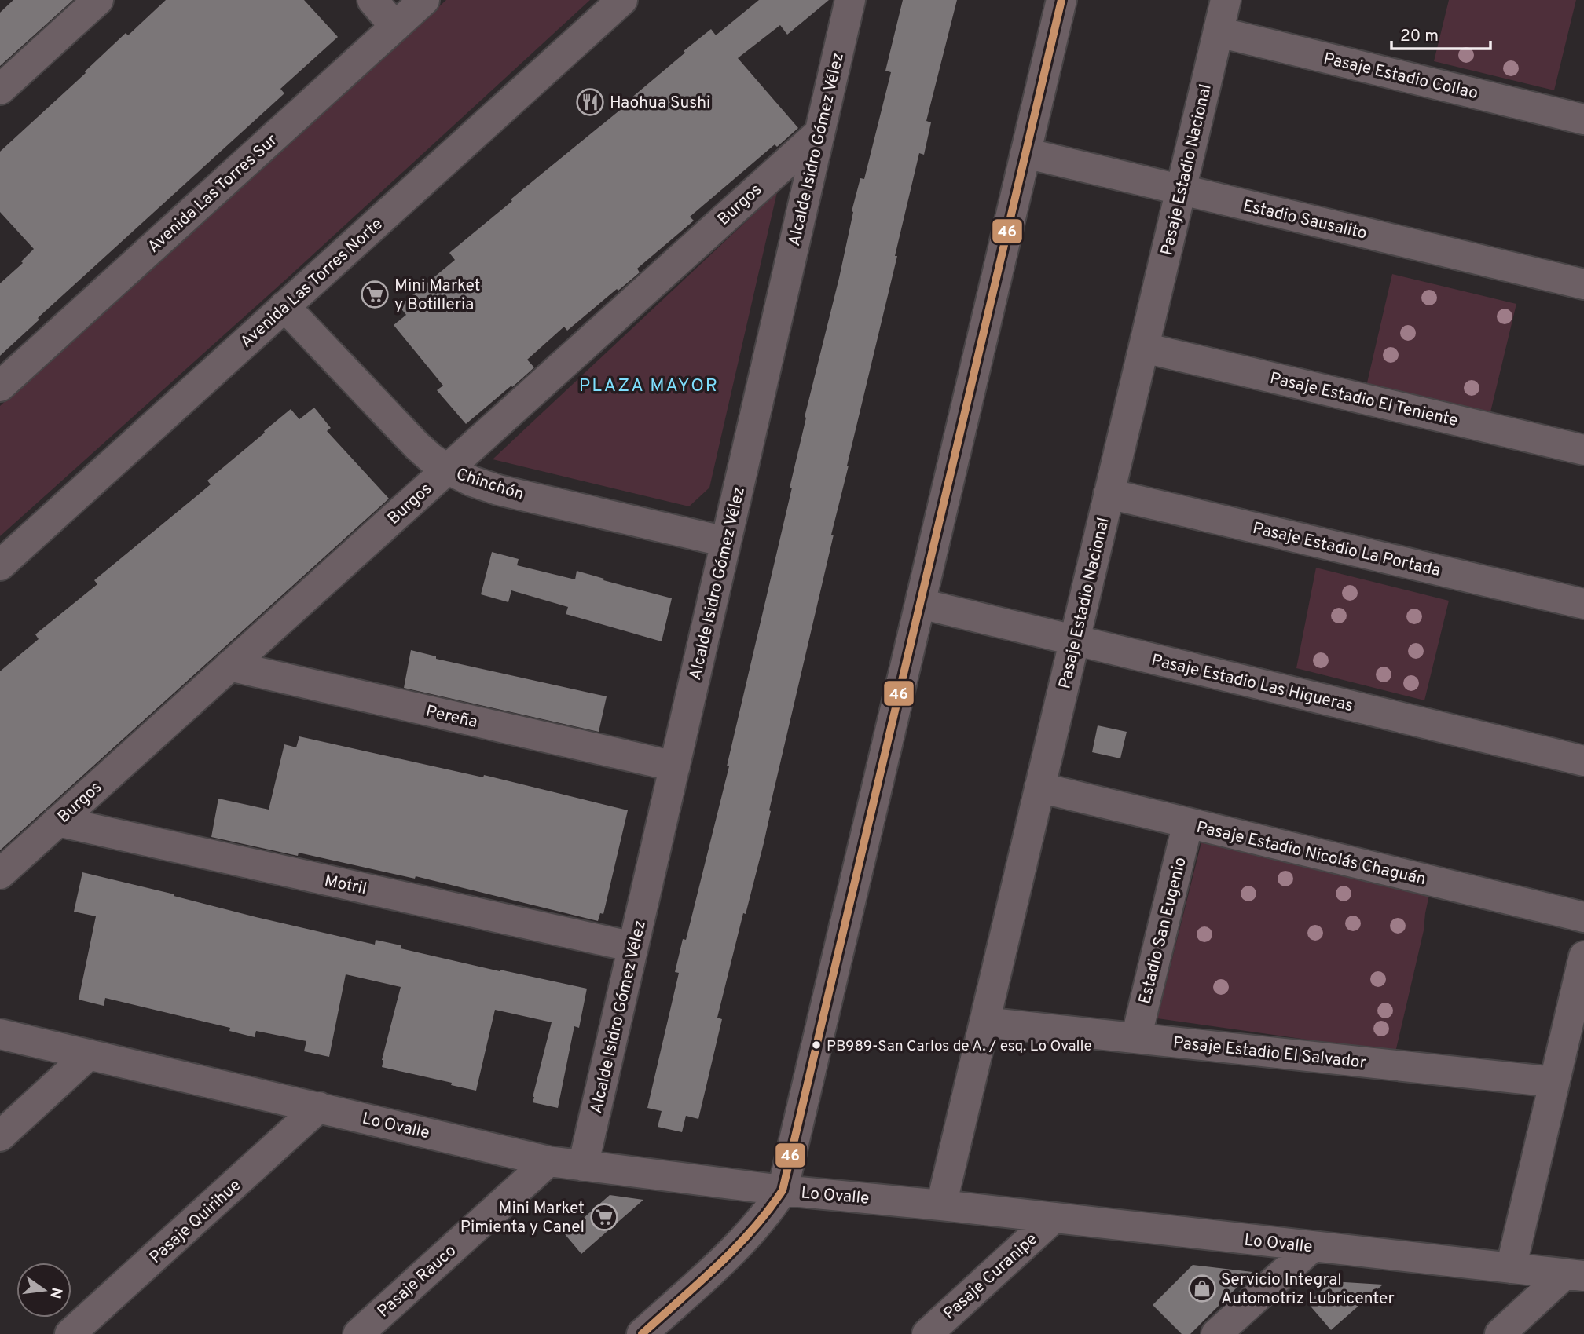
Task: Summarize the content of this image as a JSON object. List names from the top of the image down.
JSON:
{
  "streets": {
    "street": [
      "Pasaje Estadio Collao",
      "Alcalde Isidro Gómez Vélez",
      "Pasaje Estadio Nacional",
      "Avenida Las Torres Sur",
      "Burgos",
      "Estadio Sausalito",
      "Avenida Las Torres Norte",
      "Pasaje Estadio El Teniente",
      "Chinchón",
      "Pasaje Estadio La Portada",
      "Pasaje Estadio Las Higueras",
      "Pereña",
      "Pasaje Estadio Nicolás Chaguán",
      "Motril",
      "Estadio San Eugenio",
      "Pasaje Estadio El Salvador",
      "Lo Ovalle",
      "Pasaje Quirihue",
      "Pasaje Curanipe",
      "Pasaje Rauco"
    ]
  },
  "crossings": [
    ["Pasaje Estadio Collao", "Pasaje Estadio Nacional"],
    ["Alcalde Isidro Gómez Vélez", "Burgos"],
    ["Alcalde Isidro Gómez Vélez", "Chinchón"],
    ["Alcalde Isidro Gómez Vélez", "Pereña"],
    ["Alcalde Isidro Gómez Vélez", "Motril"],
    ["Alcalde Isidro Gómez Vélez", "Lo Ovalle"],
    ["Pasaje Estadio Nacional", "Estadio Sausalito"],
    ["Pasaje Estadio Nacional", "Pasaje Estadio El Teniente"],
    ["Pasaje Estadio Nacional", "Pasaje Estadio La Portada"],
    ["Pasaje Estadio Nacional", "Pasaje Estadio Las Higueras"],
    ["Pasaje Estadio Nacional", "Pasaje Estadio Nicolás Chaguán"],
    ["Pasaje Estadio Nacional", "Pasaje Estadio El Salvador"],
    ["Pasaje Estadio Nacional", "Lo Ovalle"],
    ["Burgos", "Chinchón"],
    ["Burgos", "Pereña"],
    ["Burgos", "Motril"],
    ["Avenida Las Torres Norte", "Chinchón"],
    ["Pasaje Estadio Nicolás Chaguán", "Estadio San Eugenio"],
    ["Estadio San Eugenio", "Pasaje Estadio El Salvador"],
    ["Lo Ovalle", "Pasaje Quirihue"],
    ["Lo Ovalle", "Pasaje Curanipe"],
    ["Lo Ovalle", "Pasaje Rauco"]
  ],
  "districts": ["PLAZA MAYOR"],
  "places": {
    "restaurant": ["Haohua Sushi"],
    "supermarket": ["Mini Market y Botilleria", "Mini Market Pimienta y Canel"],
    "other": ["PB989-San Carlos de A. / esq. Lo Ovalle"],
    "shop": ["Servicio Integral Automotriz Lubricenter"]
  },
  "lines": ["transit line 46"],
  "scale_bar": "20 m",
  "north": "right"
}
